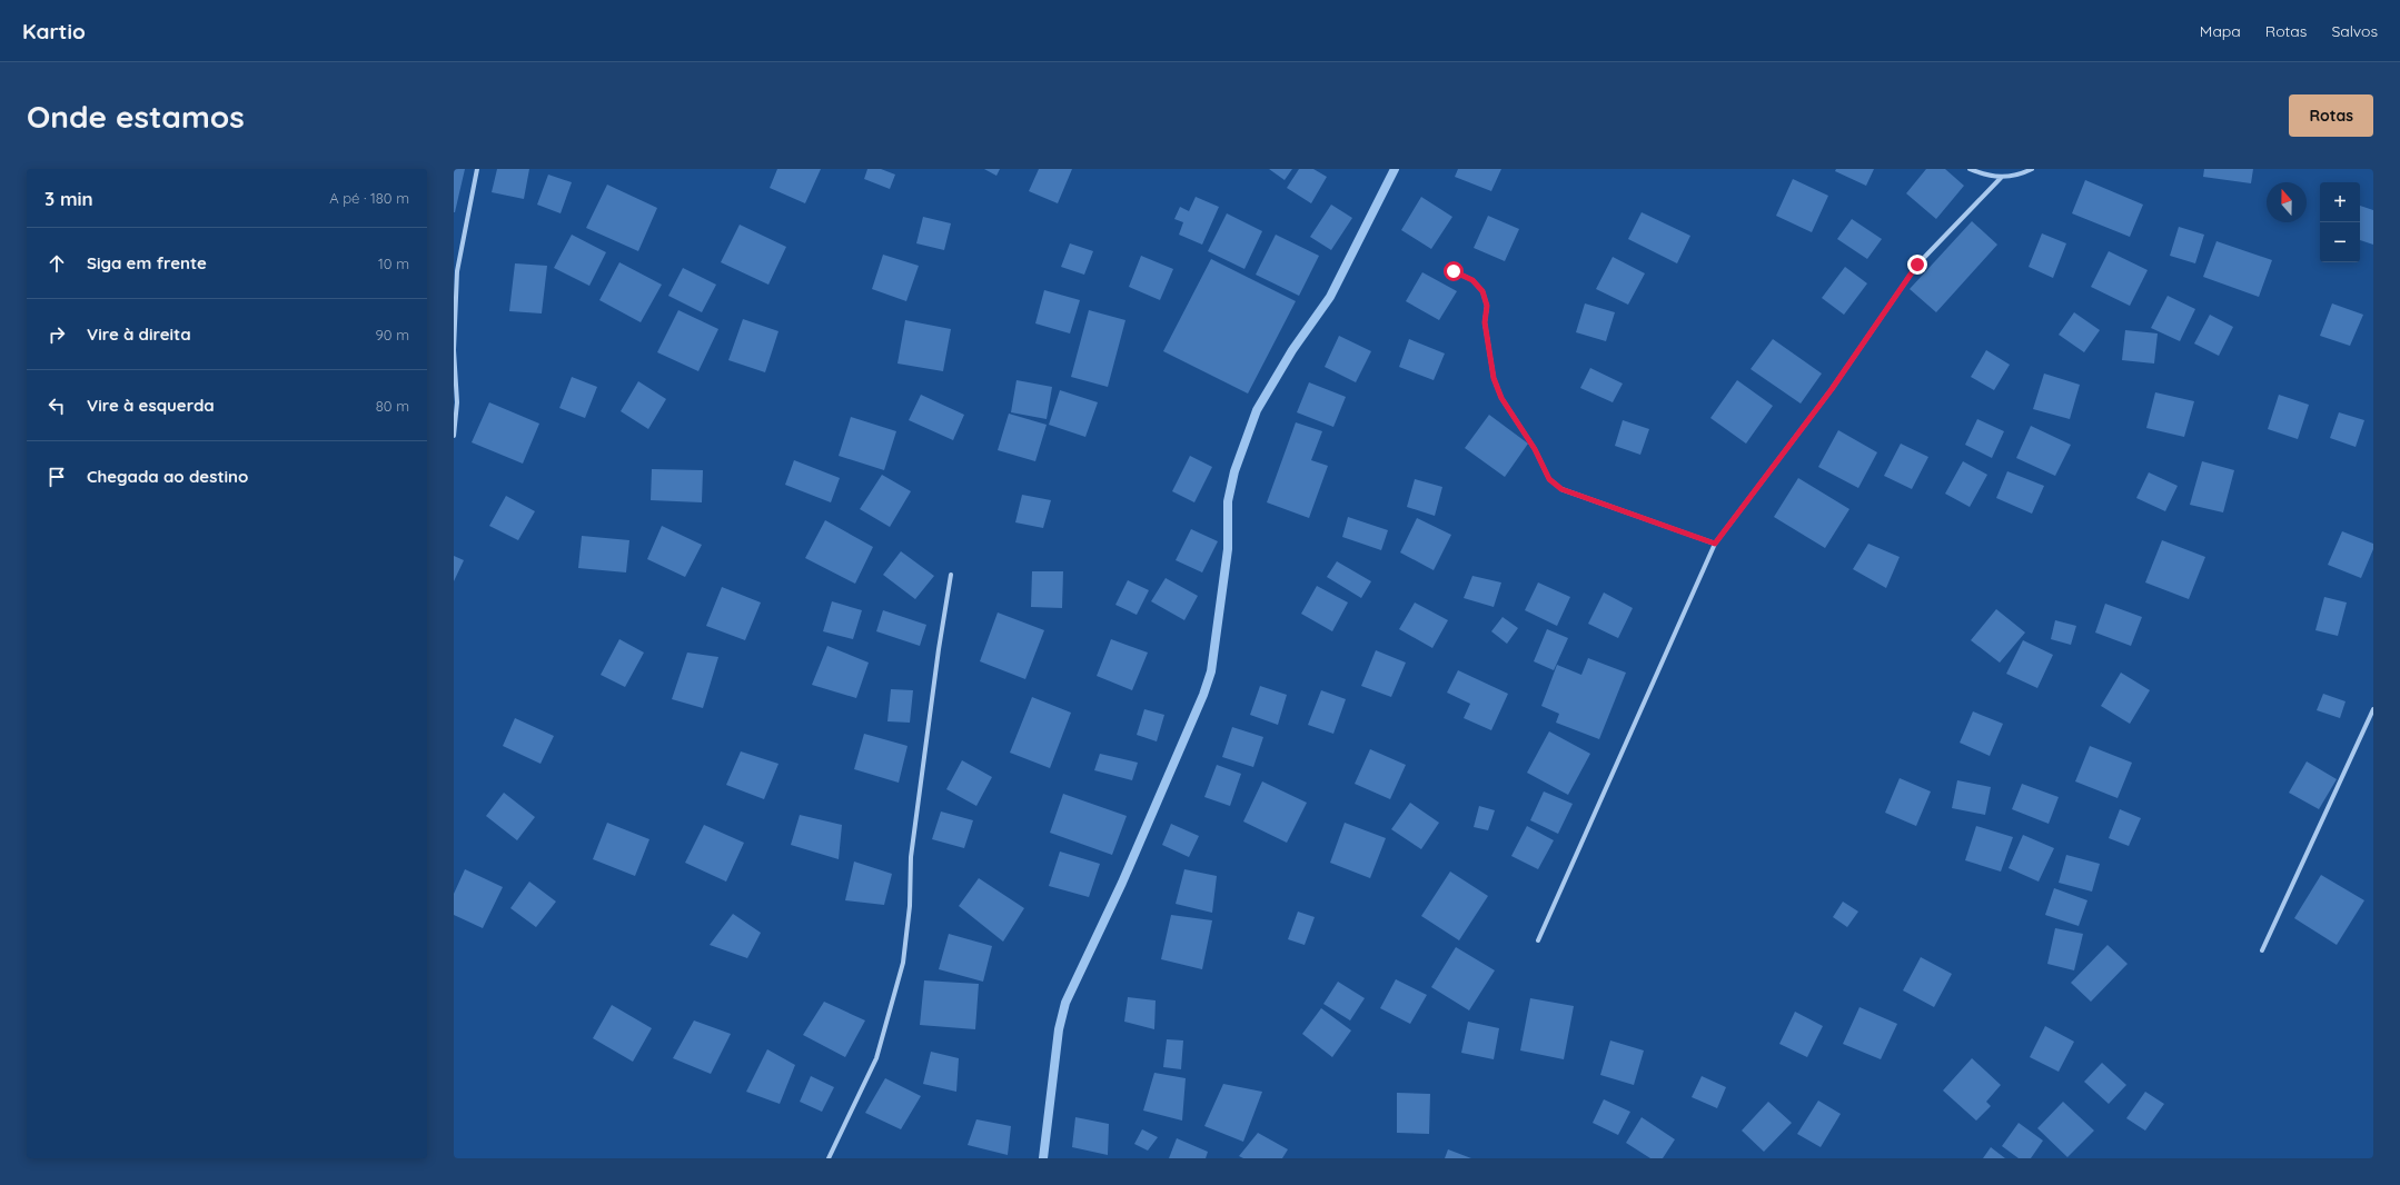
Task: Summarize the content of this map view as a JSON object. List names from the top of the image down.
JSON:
{
  "north": "top",
  "page": {
    "header": "Kartio",
    "nav": ["Mapa", "Rotas", "Salvos"],
    "buttons": "Rotas",
    "title": "Onde estamos",
    "heading": ["3 min", "A pé · 180 m"],
    "map_buttons": ["+", "−"],
    "list": [
      ["Siga em frente", "10 m"],
      ["Vire à direita", "90 m"],
      ["Vire à esquerda", "80 m"],
      "Chegada ao destino"
    ]
  }
}
